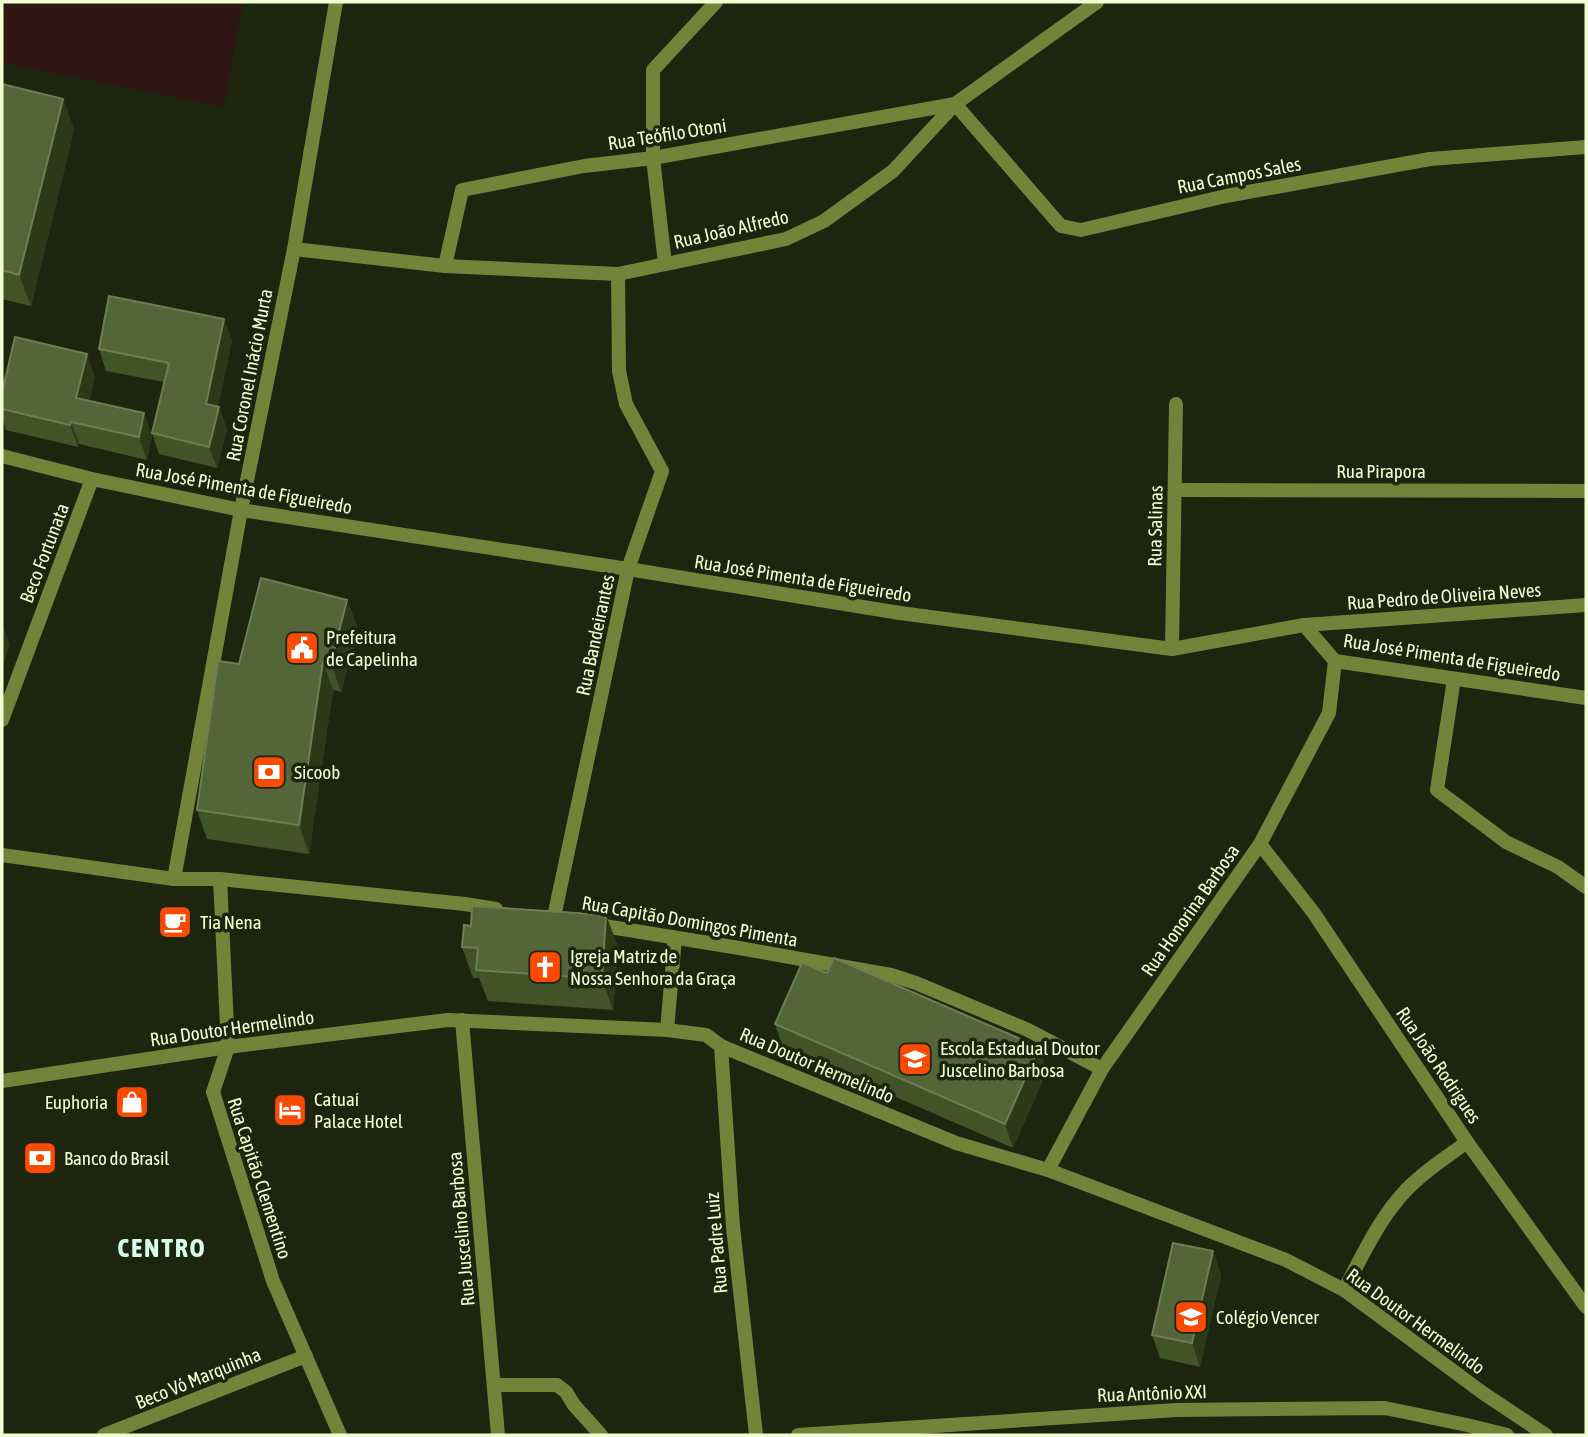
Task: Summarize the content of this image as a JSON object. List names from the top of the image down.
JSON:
{
  "streets": {
    "street": [
      "Rua Teófilo Otoni",
      "Rua Campos Sales",
      "Rua João Alfredo",
      "Rua Coronel Inácio Murta",
      "Rua Pirapora",
      "Rua José Pimenta de Figueiredo",
      "Rua Salinas",
      "Beco Fortunata",
      "Rua Pedro de Oliveira Neves",
      "Rua Bandeirantes",
      "Rua Honorina Barbosa",
      "Rua Capitão Domingos Pimenta",
      "Rua Doutor Hermelindo",
      "Rua João Rodrigues",
      "Rua Capitão Clementino",
      "Rua Juscelino Barbosa",
      "Rua Padre Luiz",
      "Beco Vó Marquinha",
      "Rua Antônio XXI"
    ]
  },
  "crossings": [
    ["Rua Teófilo Otoni", "Rua Campos Sales"],
    ["Rua Teófilo Otoni", "Rua João Alfredo"],
    ["Rua Campos Sales", "Rua João Alfredo"],
    ["Rua João Alfredo", "Rua Coronel Inácio Murta"],
    ["Rua João Alfredo", "Rua Bandeirantes"],
    ["Rua Coronel Inácio Murta", "Rua José Pimenta de Figueiredo"],
    ["Rua Pirapora", "Rua Salinas"],
    ["Rua José Pimenta de Figueiredo", "Rua Salinas"],
    ["Rua José Pimenta de Figueiredo", "Beco Fortunata"],
    ["Rua José Pimenta de Figueiredo", "Rua Pedro de Oliveira Neves"],
    ["Rua José Pimenta de Figueiredo", "Rua Bandeirantes"],
    ["Rua José Pimenta de Figueiredo", "Rua Honorina Barbosa"],
    ["Rua Bandeirantes", "Rua Capitão Domingos Pimenta"],
    ["Rua Honorina Barbosa", "Rua Capitão Domingos Pimenta"],
    ["Rua Honorina Barbosa", "Rua Doutor Hermelindo"],
    ["Rua Honorina Barbosa", "Rua João Rodrigues"],
    ["Rua Doutor Hermelindo", "Rua Capitão Clementino"],
    ["Rua Doutor Hermelindo", "Rua Juscelino Barbosa"],
    ["Rua Doutor Hermelindo", "Rua Padre Luiz"],
    ["Rua Capitão Clementino", "Beco Vó Marquinha"]
  ],
  "districts": ["CENTRO"],
  "places": {
    "public building": ["Prefeitura de Capelinha"],
    "bank": ["Sicoob", "Banco do Brasil"],
    "cafe": ["Tia Nena"],
    "church": ["Igreja Matriz de Nossa Senhora da Graça"],
    "school or university": ["Escola Estadual Doutor Juscelino Barbosa", "Colégio Vencer"],
    "shop": ["Euphoria"],
    "hotel": ["Catuaí Palace Hotel"]
  }
}
